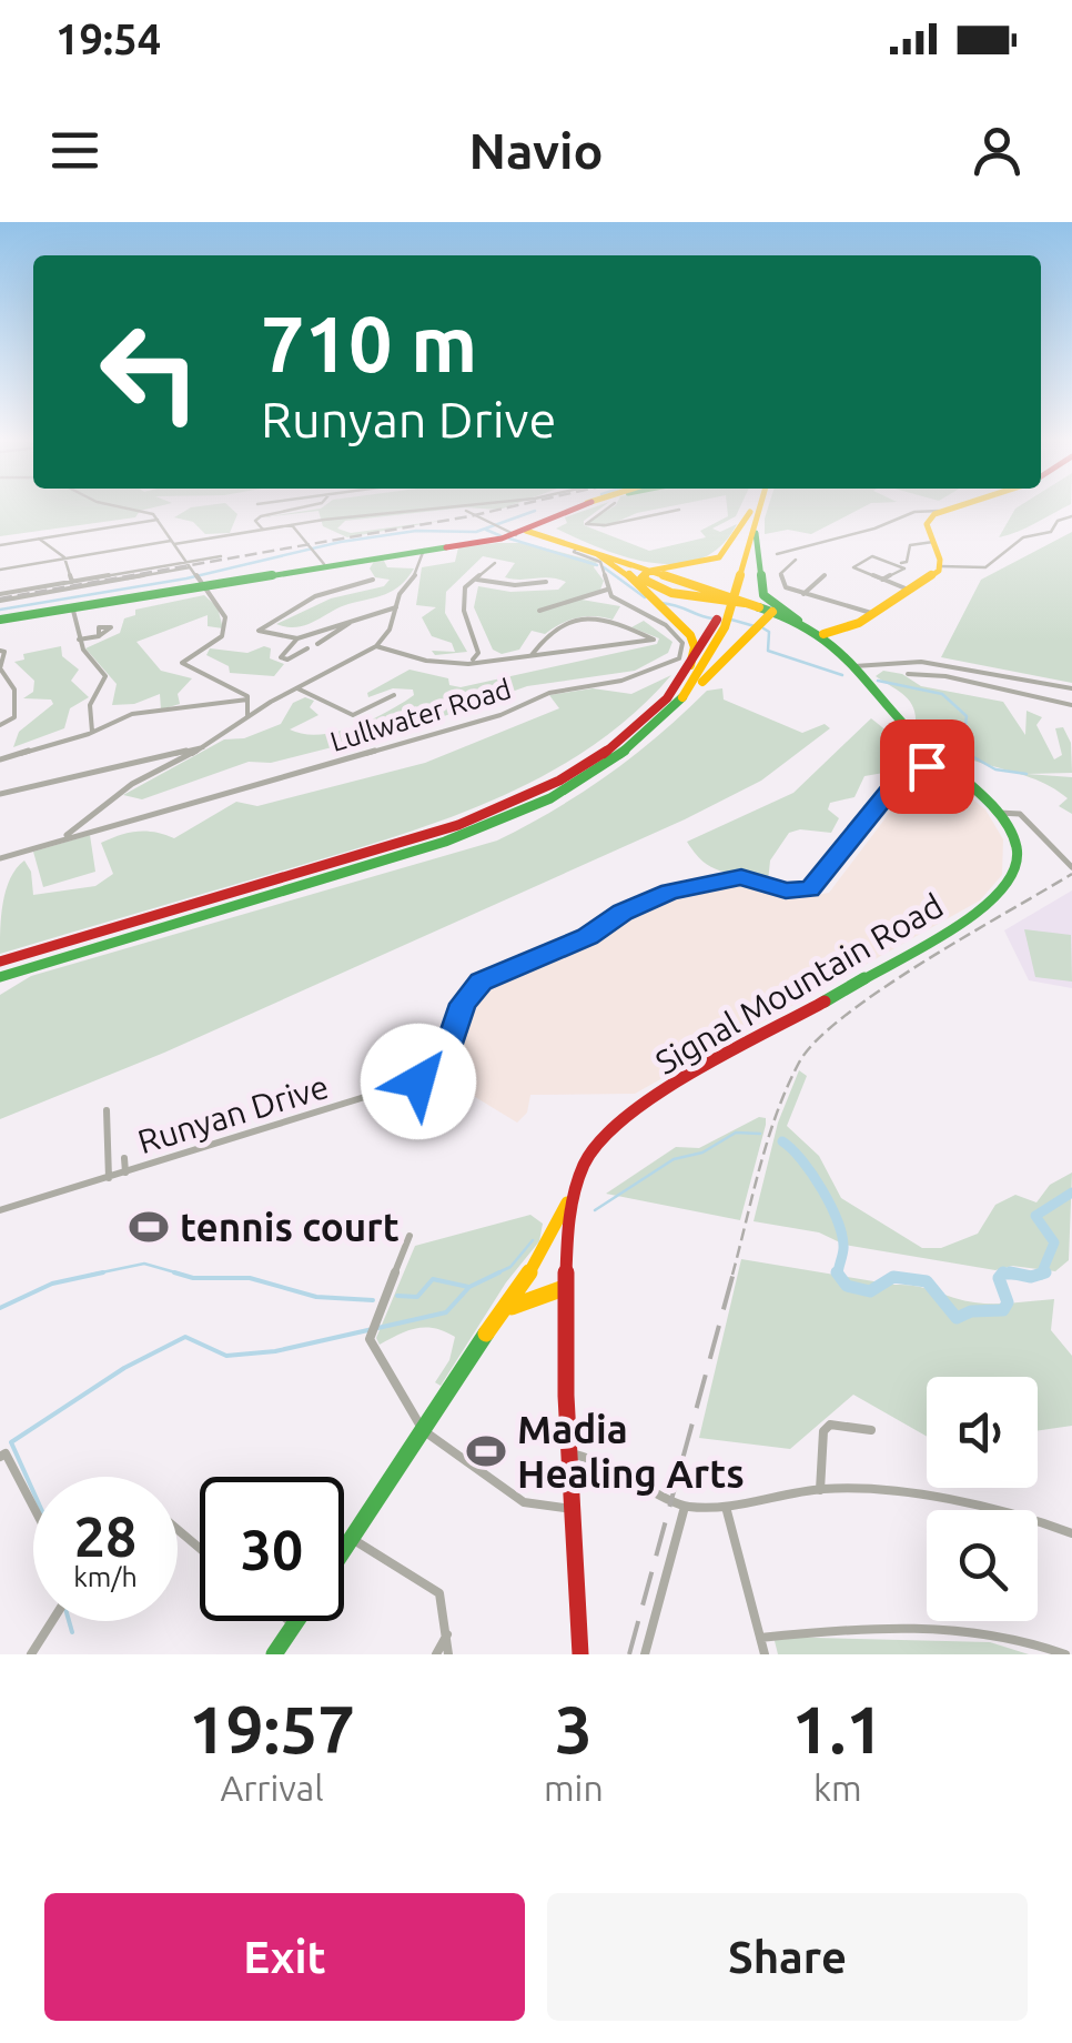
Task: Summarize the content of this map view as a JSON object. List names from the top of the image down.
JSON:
{
  "streets": {
    "main road": ["Signal Mountain Road"],
    "street": ["Lullwater Road", "Runyan Drive"]
  },
  "crossings": [
    ["Signal Mountain Road", "Runyan Drive"]
  ],
  "places": {
    "sports": ["tennis court", "Madia Healing Arts"]
  },
  "page": {
    "status": "19:54",
    "header": "Navio",
    "turn": ["710 m", "Runyan Drive"],
    "speed": "28 km/h",
    "limit": "30",
    "eta": [
      "19:57",
      "Arrival",
      "3",
      "min",
      "1.1",
      "km"
    ],
    "buttons": ["Exit", "Share"]
  }
}
